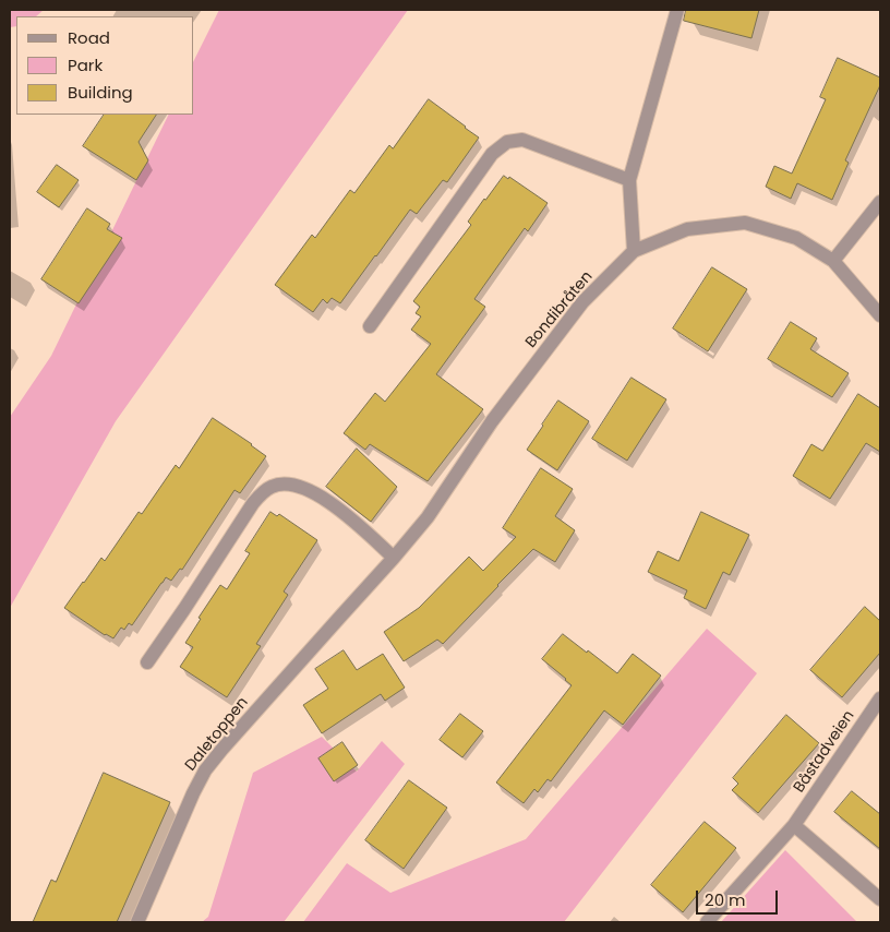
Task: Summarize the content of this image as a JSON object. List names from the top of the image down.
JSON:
{
  "streets": {
    "street": ["Bondibråten", "Daletoppen", "Båstadveien"]
  },
  "crossings": [
    ["Bondibråten", "Daletoppen"]
  ],
  "legend": ["Road", "Park", "Building"],
  "scale_bar": "20 m"
}
